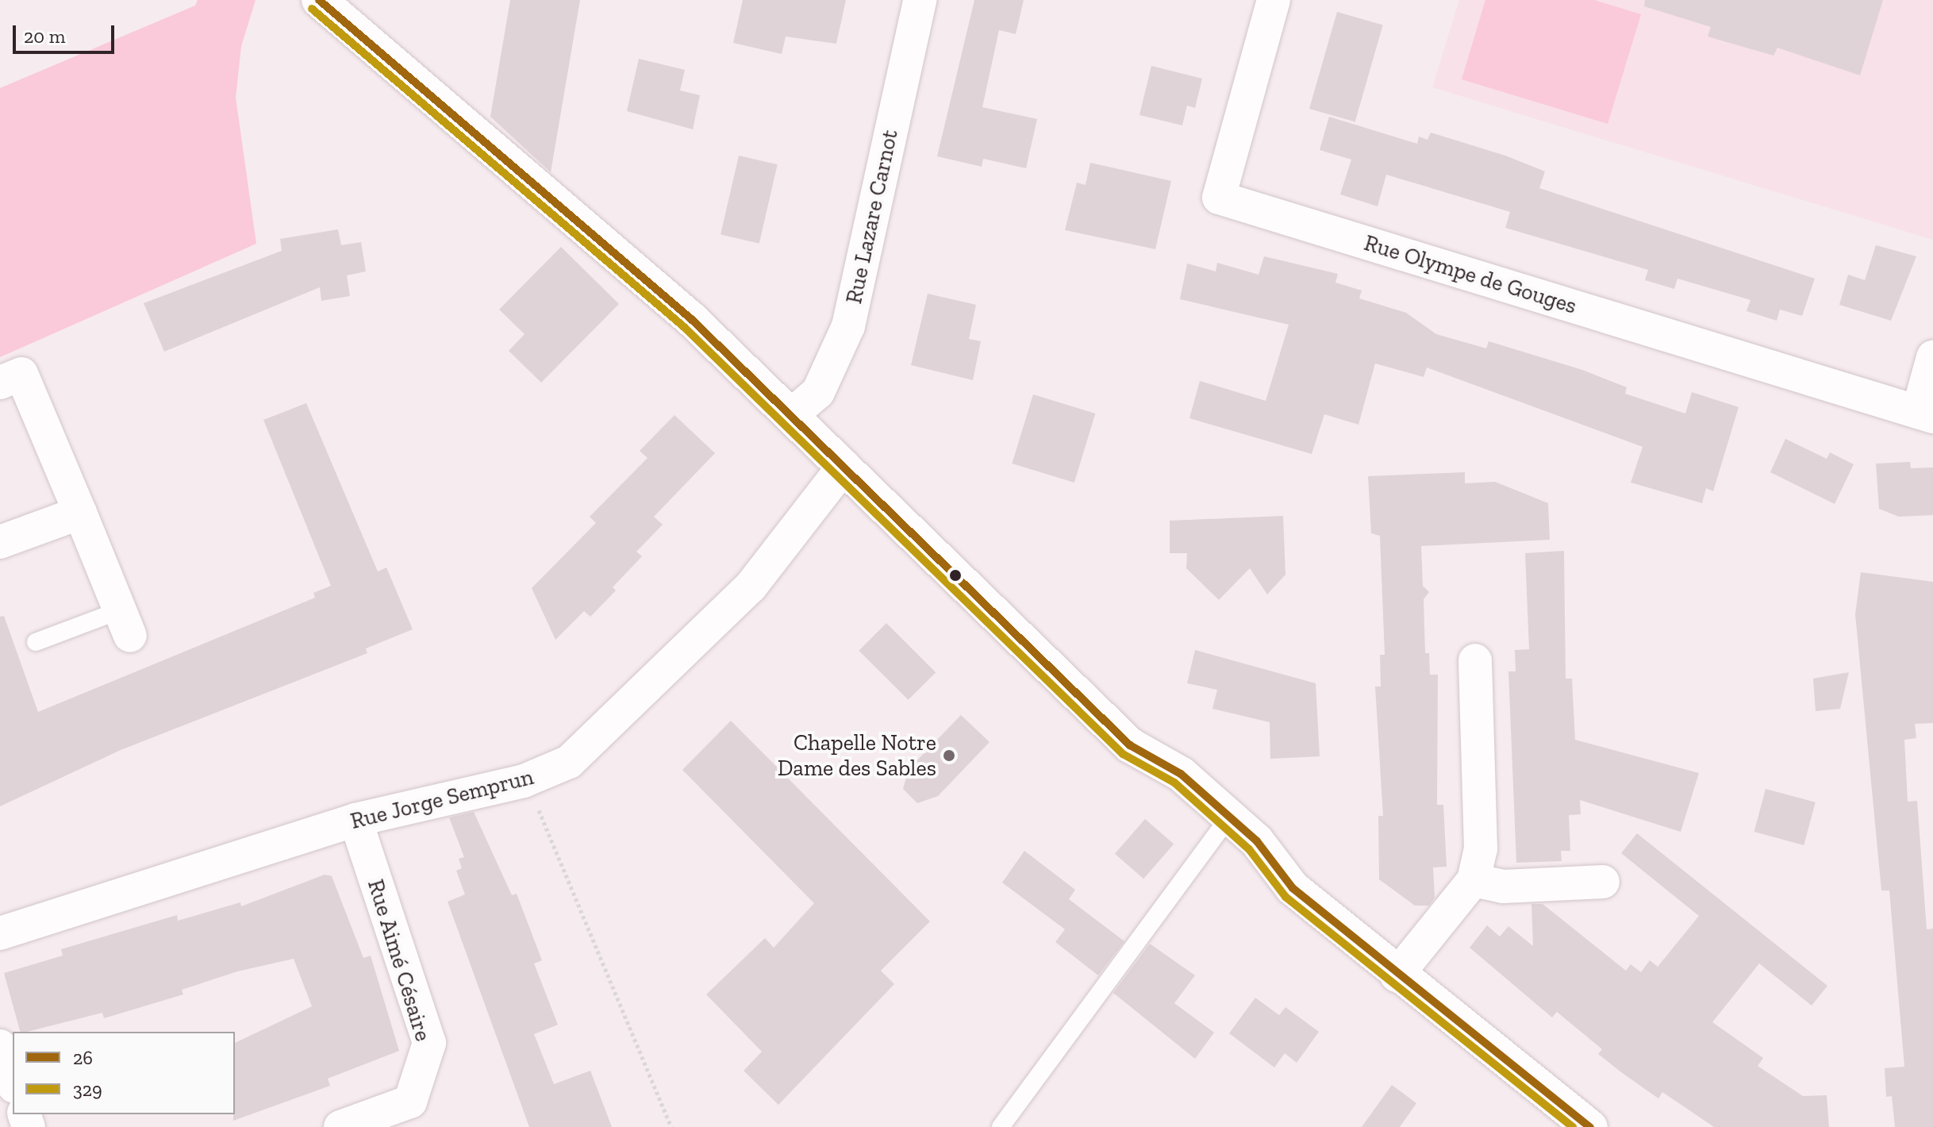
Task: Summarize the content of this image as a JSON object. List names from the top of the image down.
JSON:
{
  "streets": {
    "street": [
      "Rue Lazare Carnot",
      "Rue Olympe de Gouges",
      "Rue Jorge Semprun",
      "Rue Aimé Césaire"
    ]
  },
  "crossings": [
    ["Rue Jorge Semprun", "Rue Aimé Césaire"]
  ],
  "places": ["Chapelle Notre Dame des Sables"],
  "lines": ["transit line 26", "transit line 329"],
  "legend": ["26", "329"],
  "scale_bar": "20 m"
}
